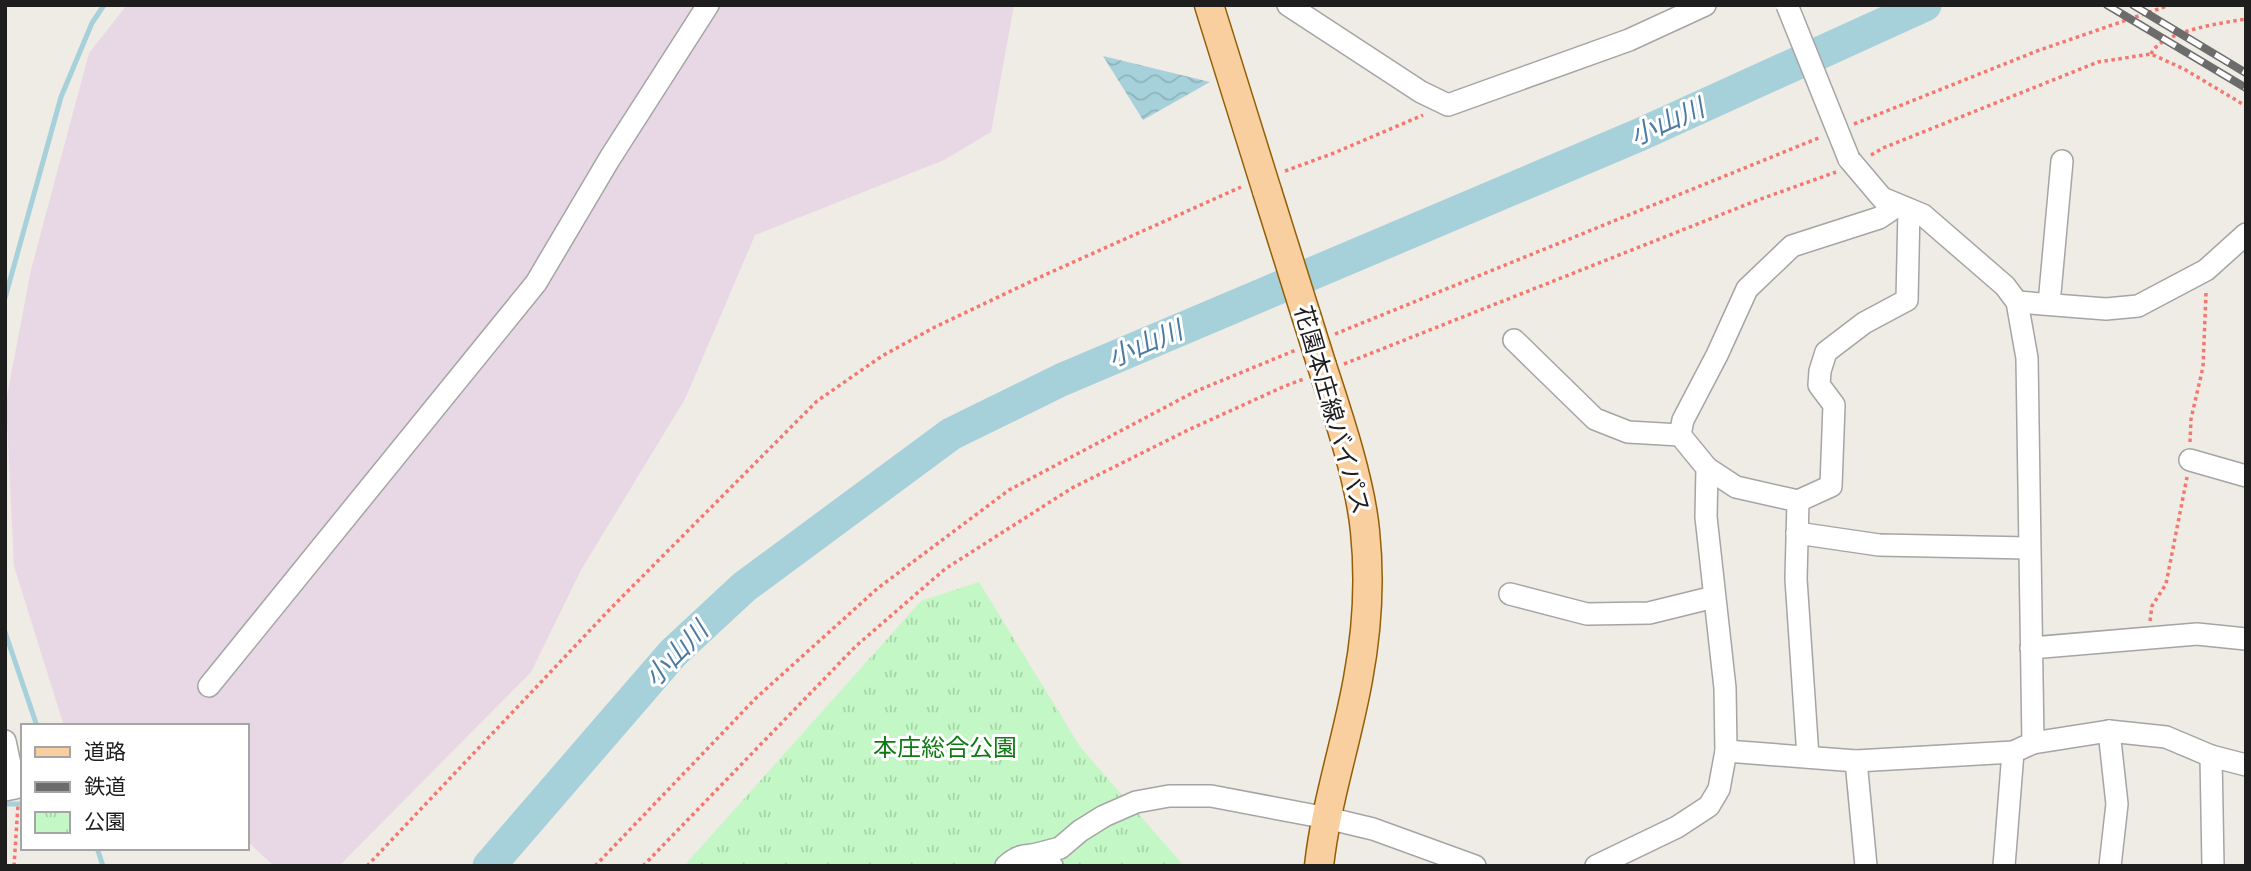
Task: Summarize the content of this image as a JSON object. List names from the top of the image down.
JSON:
{
  "streets": {
    "main road": ["花園本庄線バイパス"]
  },
  "water": ["小山川"],
  "parks": ["本庄総合公園"],
  "legend": ["道路", "鉄道", "公園"]
}
